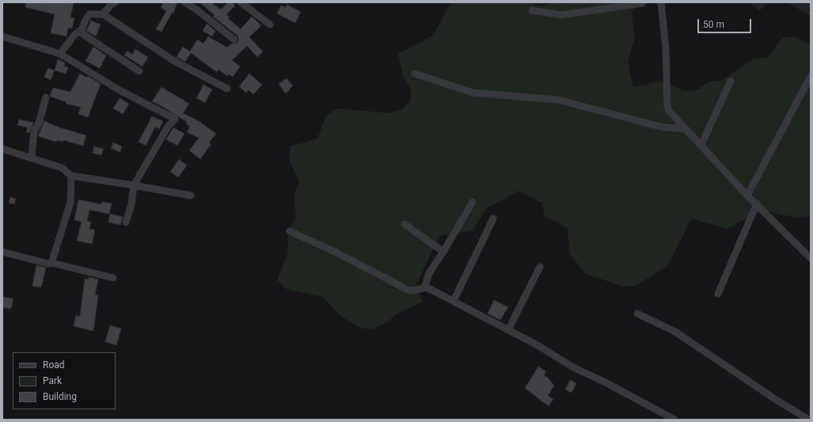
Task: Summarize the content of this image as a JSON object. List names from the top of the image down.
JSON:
{
  "legend": ["Road", "Park", "Building"],
  "scale_bar": "50 m"
}
